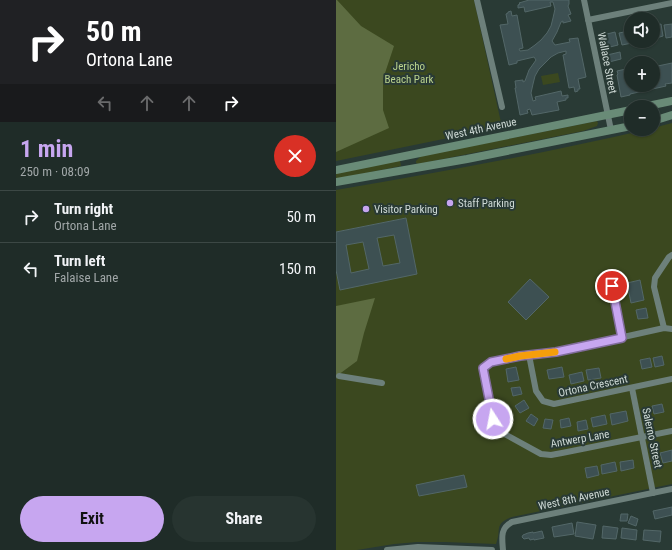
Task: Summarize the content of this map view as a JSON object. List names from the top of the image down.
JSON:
{
  "streets": {
    "main road": ["West 4th Avenue"],
    "street": [
      "Wallace Street",
      "Ortona Crescent",
      "Salerno Street",
      "Antwerp Lane",
      "West 8th Avenue"
    ]
  },
  "crossings": [
    ["Wallace Street", "West 4th Avenue"],
    ["Ortona Crescent", "Salerno Street"],
    ["Ortona Crescent", "Antwerp Lane"],
    ["Salerno Street", "Antwerp Lane"],
    ["Salerno Street", "West 8th Avenue"]
  ],
  "parks": ["Jericho Beach Park"],
  "places": ["Staff Parking", "Visitor Parking"],
  "page": {
    "turn": ["50 m", "Ortona Lane"],
    "map_buttons": ["+", "−"],
    "heading": ["1 min", "250 m · 08:09"],
    "list": [
      {
        "name": "Turn right",
        "note": "Ortona Lane",
        "value": "50 m"
      },
      {
        "name": "Turn left",
        "note": "Falaise Lane",
        "value": "150 m"
      }
    ],
    "buttons": ["Exit", "Share"]
  }
}
